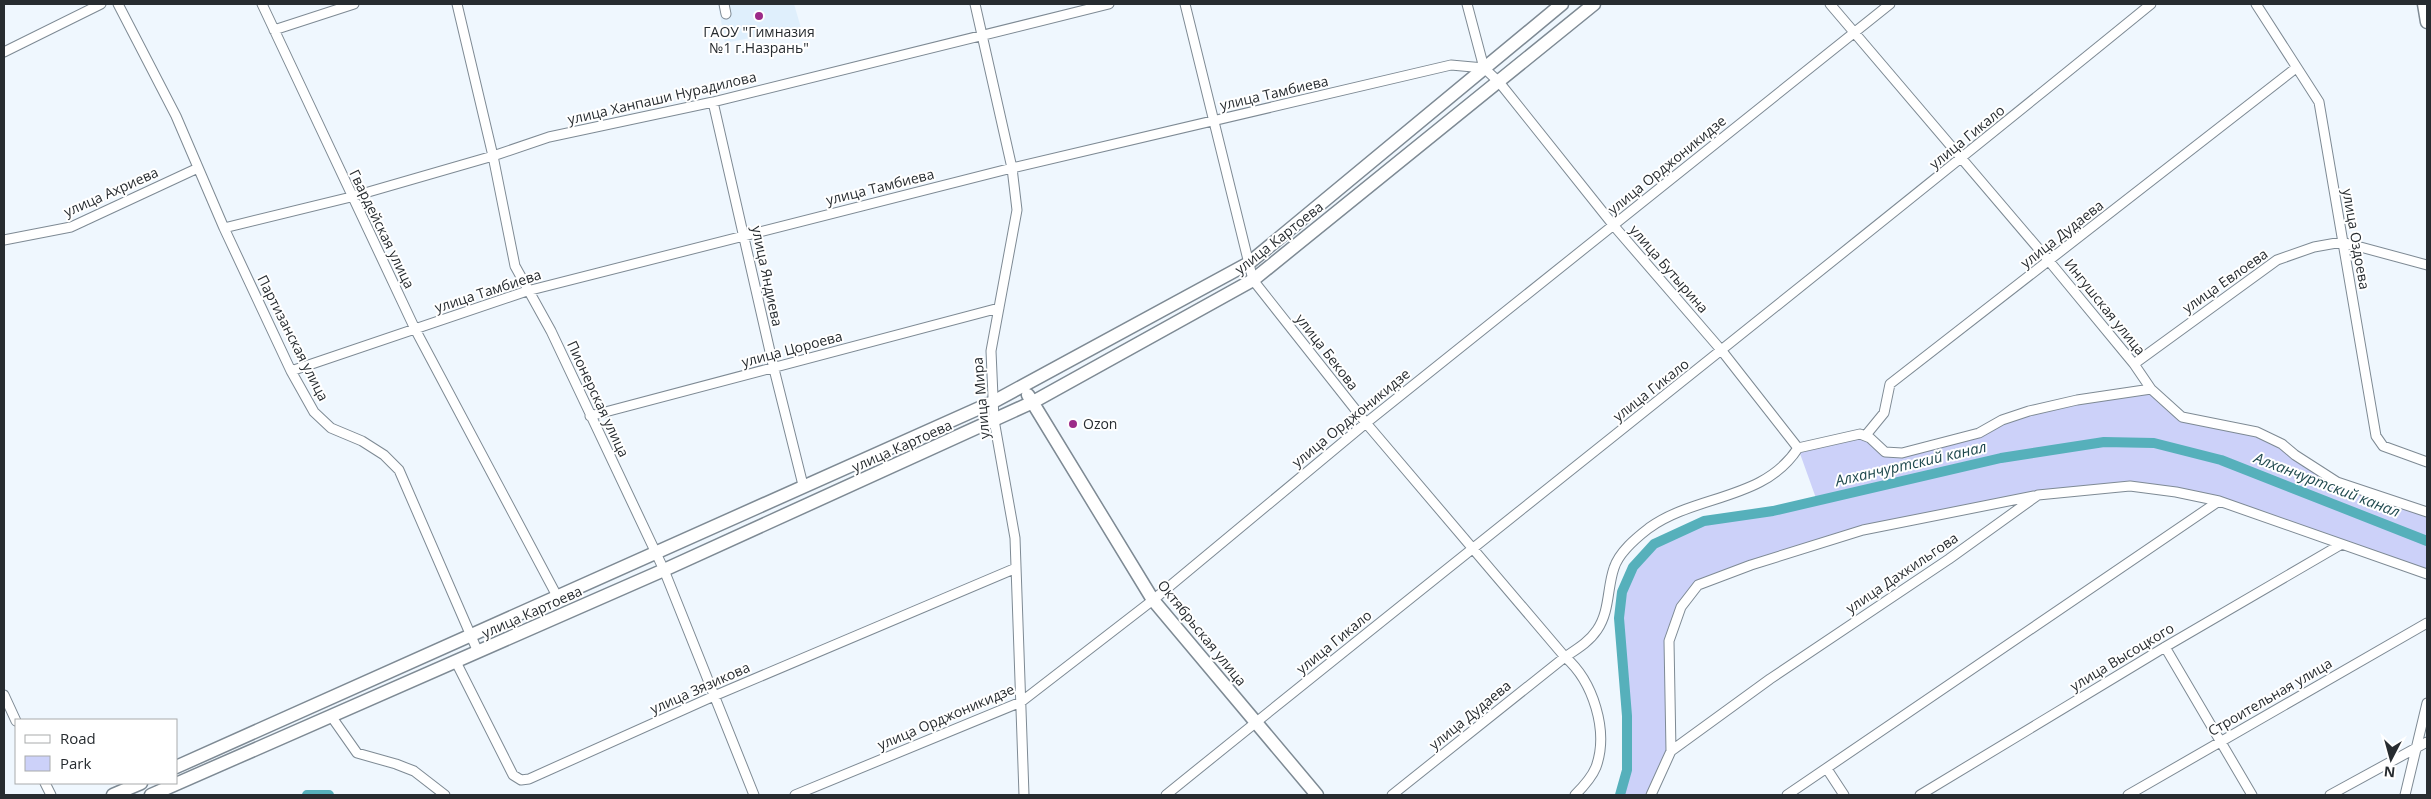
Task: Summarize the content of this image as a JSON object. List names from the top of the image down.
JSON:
{
  "streets": {
    "main road": ["улица Картоева", "Октябрьская улица"],
    "street": [
      "улица Тамбиева",
      "улица Ханпаши Нурадилова",
      "улица Гикало",
      "улица Орджоникидзе",
      "улица Ахриева",
      "Гвардейская улица",
      "улица Дудаева",
      "улица Оздоева",
      "улица Бутырина",
      "улица Яндиева",
      "улица Евлоева",
      "Ингушская улица",
      "Партизанская улица",
      "улица Цороева",
      "улица Бекова",
      "улица Мира",
      "Пионерская улица",
      "улица Дахкильгова",
      "улица Высоцкого",
      "улица Зязикова",
      "Строительная улица"
    ]
  },
  "crossings": [
    ["улица Тамбиева", "Гвардейская улица"],
    ["улица Тамбиева", "улица Картоева"],
    ["улица Тамбиева", "улица Бутырина"],
    ["улица Тамбиева", "улица Яндиева"],
    ["улица Тамбиева", "Партизанская улица"],
    ["улица Тамбиева", "улица Бекова"],
    ["улица Тамбиева", "улица Мира"],
    ["улица Тамбиева", "Пионерская улица"],
    ["улица Ханпаши Нурадилова", "Гвардейская улица"],
    ["улица Ханпаши Нурадилова", "улица Яндиева"],
    ["улица Ханпаши Нурадилова", "Партизанская улица"],
    ["улица Ханпаши Нурадилова", "улица Мира"],
    ["улица Ханпаши Нурадилова", "Пионерская улица"],
    ["улица Гикало", "улица Бутырина"],
    ["улица Гикало", "Ингушская улица"],
    ["улица Гикало", "улица Бекова"],
    ["улица Гикало", "Октябрьская улица"],
    ["улица Орджоникидзе", "улица Бутырина"],
    ["улица Орджоникидзе", "Ингушская улица"],
    ["улица Орджоникидзе", "улица Бекова"],
    ["улица Орджоникидзе", "улица Мира"],
    ["улица Орджоникидзе", "Октябрьская улица"],
    ["улица Ахриева", "Партизанская улица"],
    ["Гвардейская улица", "улица Картоева"],
    ["улица Дудаева", "улица Оздоева"],
    ["улица Дудаева", "улица Бутырина"],
    ["улица Дудаева", "Ингушская улица"],
    ["улица Дудаева", "улица Бекова"],
    ["улица Картоева", "улица Бутырина"],
    ["улица Картоева", "улица Яндиева"],
    ["улица Картоева", "Партизанская улица"],
    ["улица Картоева", "улица Бекова"],
    ["улица Картоева", "улица Мира"],
    ["улица Картоева", "Пионерская улица"],
    ["улица Картоева", "Октябрьская улица"],
    ["улица Картоева", "улица Зязикова"],
    ["улица Оздоева", "улица Евлоева"],
    ["улица Яндиева", "улица Цороева"],
    ["улица Евлоева", "Ингушская улица"],
    ["улица Цороева", "улица Мира"],
    ["улица Цороева", "Пионерская улица"],
    ["улица Мира", "улица Зязикова"],
    ["Пионерская улица", "улица Зязикова"]
  ],
  "water": ["Алханчуртский канал"],
  "places": ["ГАОУ \"Гимназия №1 г.Назрань\"", "Ozon"],
  "legend": ["Road", "Park"],
  "north": "bottom"
}
